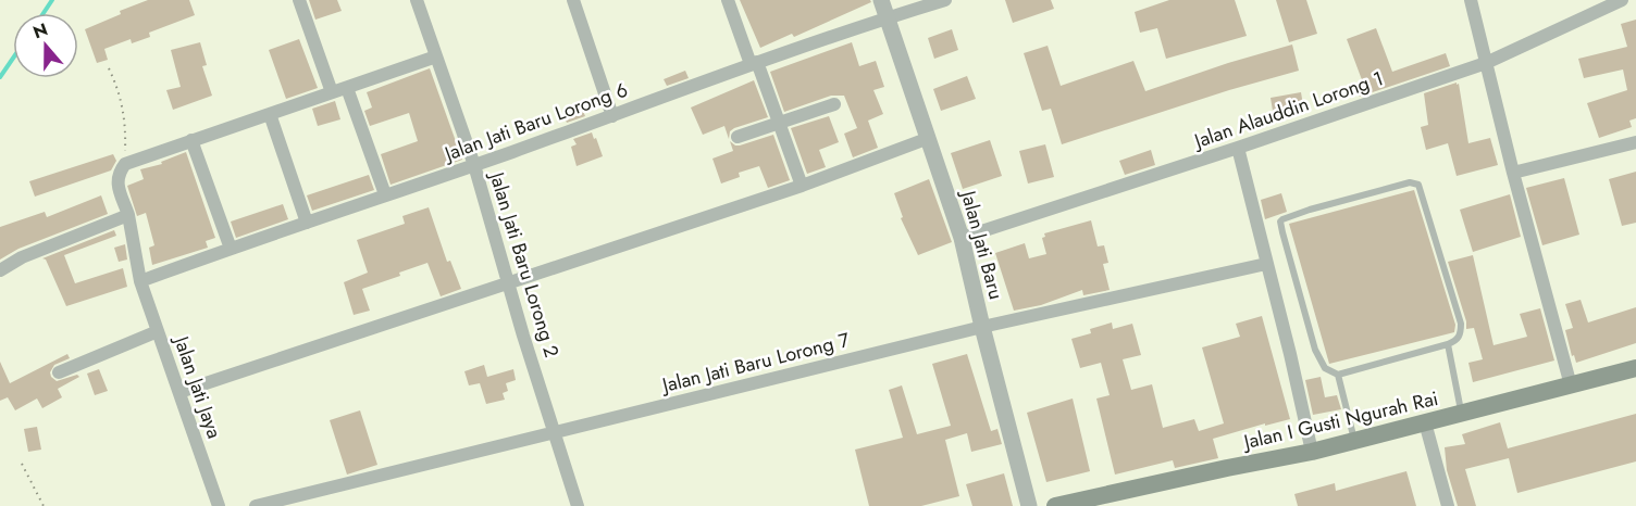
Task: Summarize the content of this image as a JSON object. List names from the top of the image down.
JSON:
{
  "streets": {
    "main road": ["Jalan I Gusti Ngurah Rai"],
    "street": [
      "Jalan Alauddin Lorong 1",
      "Jalan Jati Baru Lorong 6",
      "Jalan Jati Baru",
      "Jalan Jati Baru Lorong 2",
      "Jalan Jati Baru Lorong 7",
      "Jalan Jati Jaya"
    ]
  },
  "crossings": [
    ["Jalan Alauddin Lorong 1", "Jalan Jati Baru"],
    ["Jalan Jati Baru Lorong 6", "Jalan Jati Baru"],
    ["Jalan Jati Baru Lorong 6", "Jalan Jati Baru Lorong 2"],
    ["Jalan Jati Baru Lorong 6", "Jalan Jati Jaya"],
    ["Jalan Jati Baru", "Jalan Jati Baru Lorong 7"],
    ["Jalan Jati Baru Lorong 2", "Jalan Jati Baru Lorong 7"]
  ],
  "north": "top"
}
